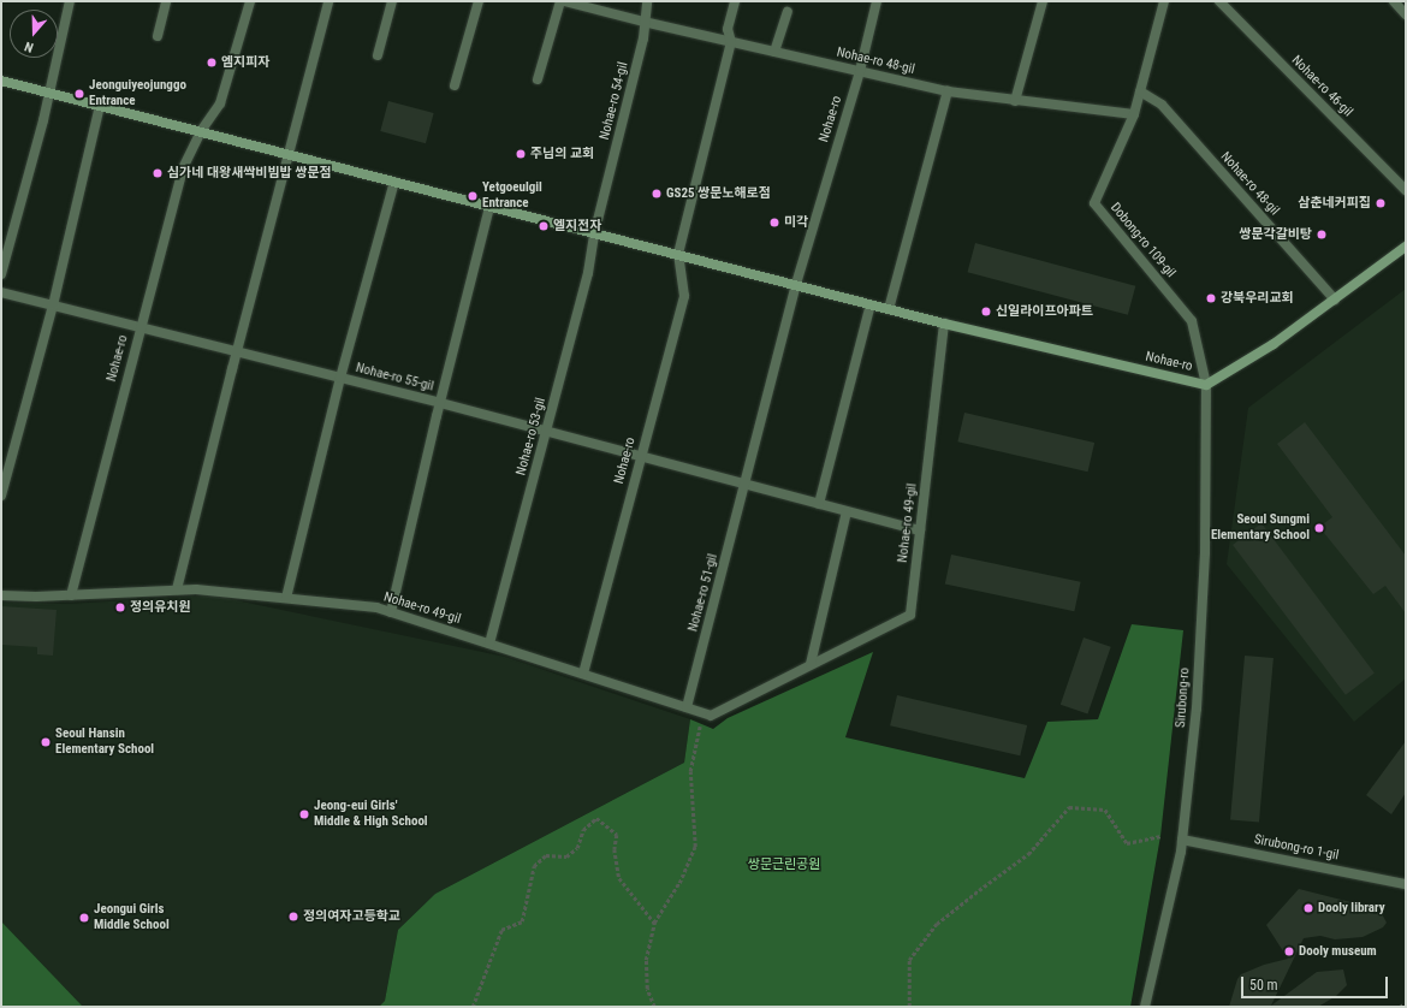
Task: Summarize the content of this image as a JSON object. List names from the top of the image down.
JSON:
{
  "streets": {
    "main road": ["Nohae-ro"],
    "street": [
      "Nohae-ro 48-gil",
      "Nohae-ro 46-gil",
      "Nohae-ro 54-gil",
      "Dobong-ro 109-gil",
      "Nohae-ro 55-gil",
      "Nohae-ro 53-gil",
      "Nohae-ro 49-gil",
      "Nohae-ro 51-gil",
      "Sirubong-ro",
      "Sirubong-ro 1-gil"
    ]
  },
  "crossings": [
    ["Nohae-ro 48-gil", "Nohae-ro 54-gil"],
    ["Nohae-ro 48-gil", "Nohae-ro"],
    ["Nohae-ro 48-gil", "Dobong-ro 109-gil"],
    ["Nohae-ro 54-gil", "Nohae-ro"],
    ["Nohae-ro 54-gil", "Nohae-ro 53-gil"],
    ["Nohae-ro", "Dobong-ro 109-gil"],
    ["Nohae-ro", "Nohae-ro 55-gil"],
    ["Nohae-ro", "Nohae-ro 53-gil"],
    ["Nohae-ro", "Nohae-ro 49-gil"],
    ["Nohae-ro", "Nohae-ro 51-gil"],
    ["Nohae-ro", "Sirubong-ro"],
    ["Dobong-ro 109-gil", "Sirubong-ro"],
    ["Nohae-ro 55-gil", "Nohae-ro 53-gil"],
    ["Nohae-ro 53-gil", "Nohae-ro 49-gil"],
    ["Nohae-ro 49-gil", "Nohae-ro 51-gil"],
    ["Sirubong-ro", "Sirubong-ro 1-gil"]
  ],
  "parks": ["쌍문근린공원"],
  "places": [
    "엠지피자",
    "Jeonguiyeojunggo Entrance",
    "주님의 교회",
    "심가네 대왕새싹비빔밥 쌍문점",
    "GS25 쌍문노해로점",
    "Yetgoeulgil Entrance",
    "삼춘네커피집",
    "미각",
    "엘지전자",
    "쌍문각갈비탕",
    "강북우리교회",
    "신일라이프아파트",
    "Seoul Sungmi Elementary School",
    "정의유치원",
    "Seoul Hansin Elementary School",
    "Jeong-eui Girls' Middle & High School",
    "Dooly library",
    "정의여자고등학교",
    "Jeongui Girls Middle School",
    "Dooly museum"
  ],
  "scale_bar": "50 m",
  "north": "bottom"
}
